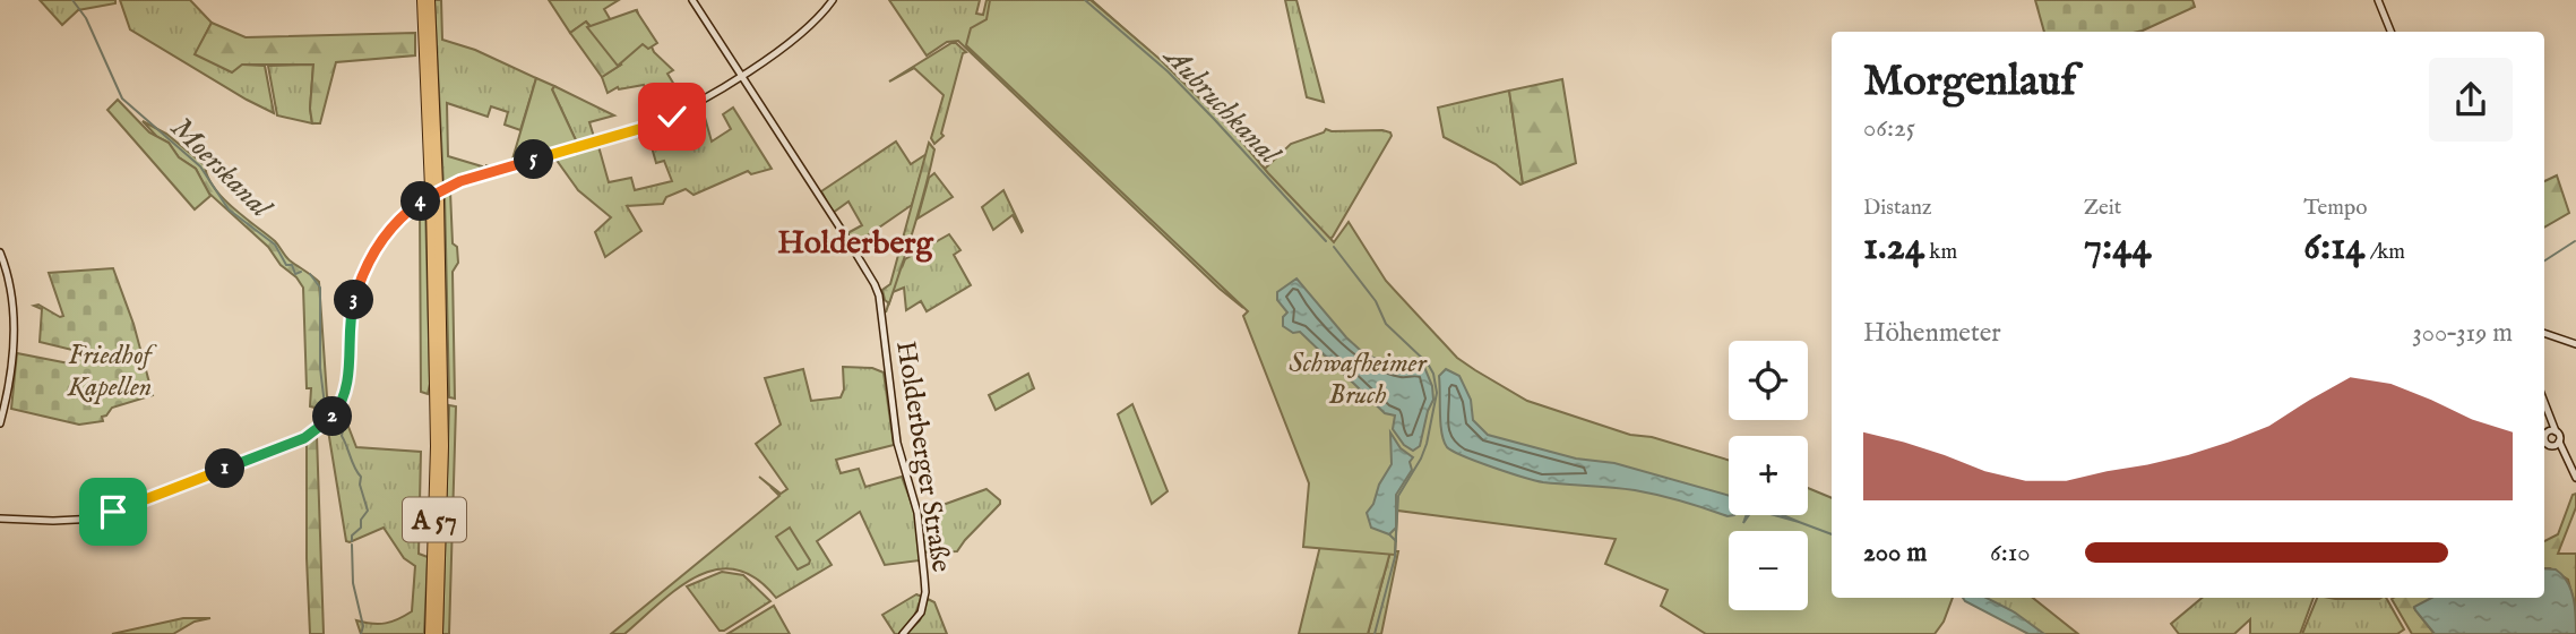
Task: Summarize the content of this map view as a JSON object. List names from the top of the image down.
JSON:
{
  "streets": {
    "highway": ["A 57"],
    "street": ["Holderberger Straße"]
  },
  "districts": ["Holderberg"],
  "water": ["Aubruchkanal", "Moerskanal"],
  "parks": ["Friedhof Kapellen", "Schwafheimer Bruch"],
  "page": {
    "heading": ["Morgenlauf", "06:25"],
    "pins": [
      "5",
      "4",
      "3",
      "2",
      "1"
    ],
    "stats": [
      ["Distanz", "1.24 km"],
      ["Zeit", "7:44"],
      ["Tempo", "6:14 /km"]
    ],
    "chart": ["Höhenmeter", "300–319 m"],
    "map_buttons": ["+", "−"],
    "list": [
      {
        "name": "200 m",
        "note": "6:10"
      }
    ]
  }
}
